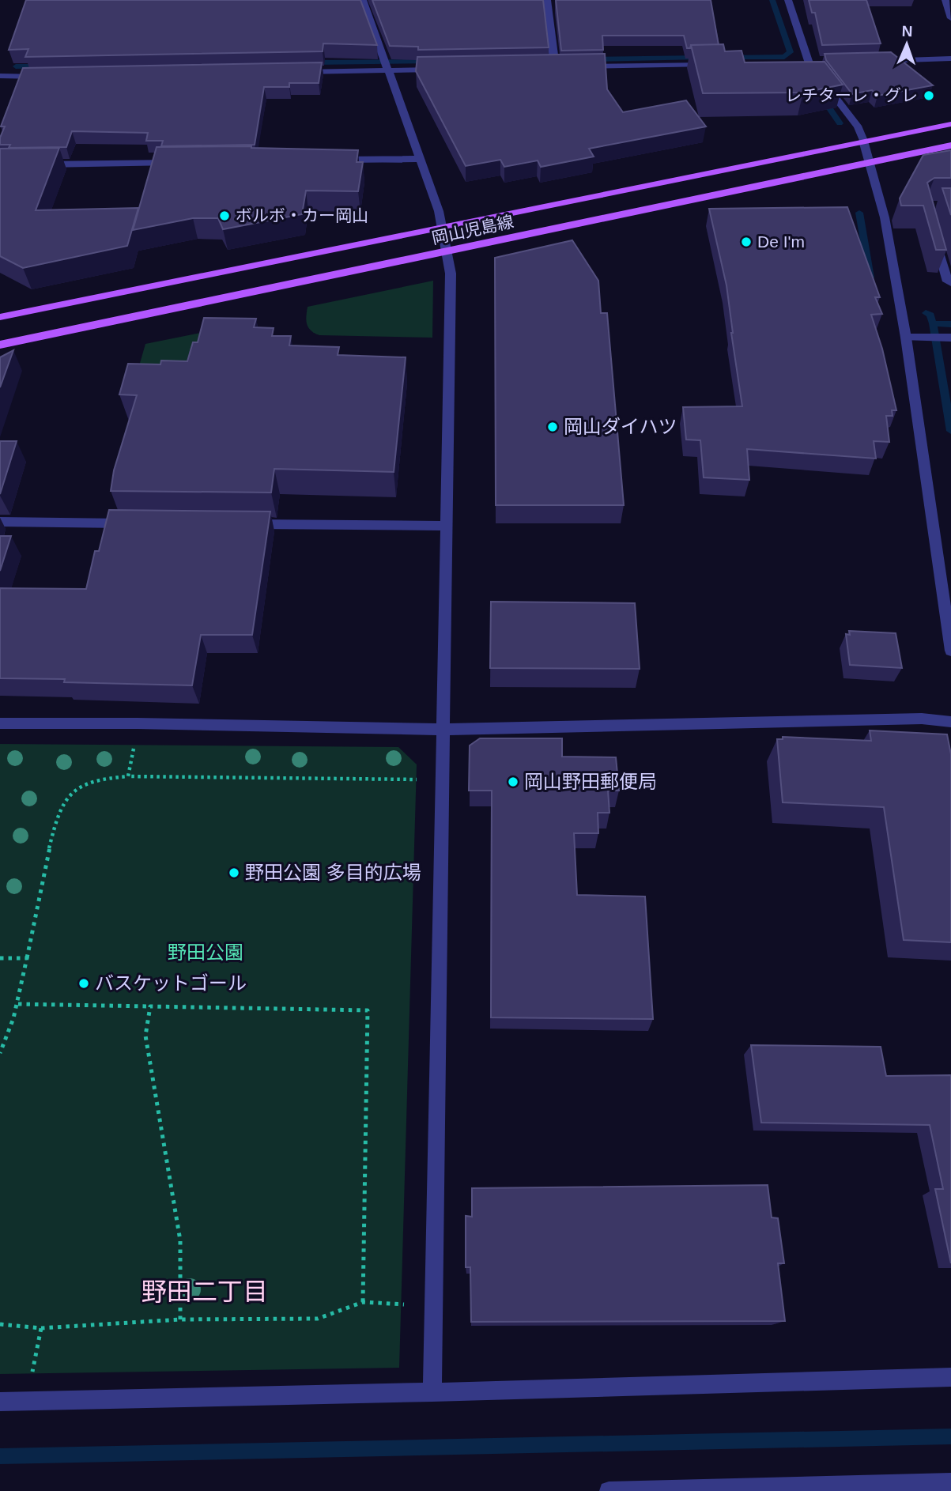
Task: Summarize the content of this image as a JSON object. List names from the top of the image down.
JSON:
{
  "streets": {
    "main road": ["岡山児島線"]
  },
  "districts": ["野田二丁目"],
  "parks": ["野田公園"],
  "places": [
    "レチターレ・グレ",
    "ボルボ・カー岡山",
    "De I'm",
    "岡山ダイハツ",
    "岡山野田郵便局",
    "野田公園 多目的広場",
    "バスケットゴール"
  ],
  "north": "top"
}
